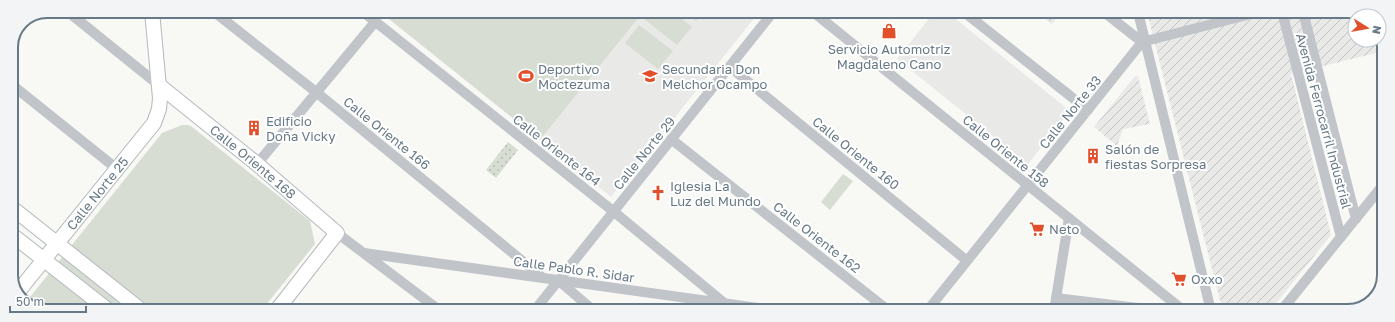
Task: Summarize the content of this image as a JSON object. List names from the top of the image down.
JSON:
{
  "streets": {
    "street": [
      "Calle Norte 33",
      "Avenida Ferrocarril Industrial",
      "Calle Oriente 166",
      "Calle Oriente 164",
      "Calle Oriente 158",
      "Calle Norte 29",
      "Calle Oriente 160",
      "Calle Oriente 168",
      "Calle Norte 25",
      "Calle Oriente 162",
      "Calle Pablo R. Sidar"
    ]
  },
  "crossings": [
    ["Calle Norte 33", "Calle Oriente 158"],
    ["Calle Norte 33", "Calle Oriente 160"],
    ["Calle Oriente 166", "Calle Pablo R. Sidar"],
    ["Calle Oriente 164", "Calle Norte 29"],
    ["Calle Oriente 164", "Calle Pablo R. Sidar"],
    ["Calle Norte 29", "Calle Oriente 160"],
    ["Calle Norte 29", "Calle Oriente 162"],
    ["Calle Norte 29", "Calle Pablo R. Sidar"],
    ["Calle Oriente 168", "Calle Norte 25"],
    ["Calle Oriente 168", "Calle Pablo R. Sidar"]
  ],
  "places": {
    "shop": ["Servicio Automotriz Magdaleno Cano"],
    "sports": ["Deportivo Moctezuma"],
    "school or university": ["Secundaria Don Melchor Ocampo"],
    "building": ["Edificio Doña Vicky", "Salón de fiestas Sorpresa"],
    "church": ["Iglesia La Luz del Mundo"],
    "supermarket": ["Neto", "Oxxo"]
  },
  "scale_bar": "50 m",
  "north": "right"
}
